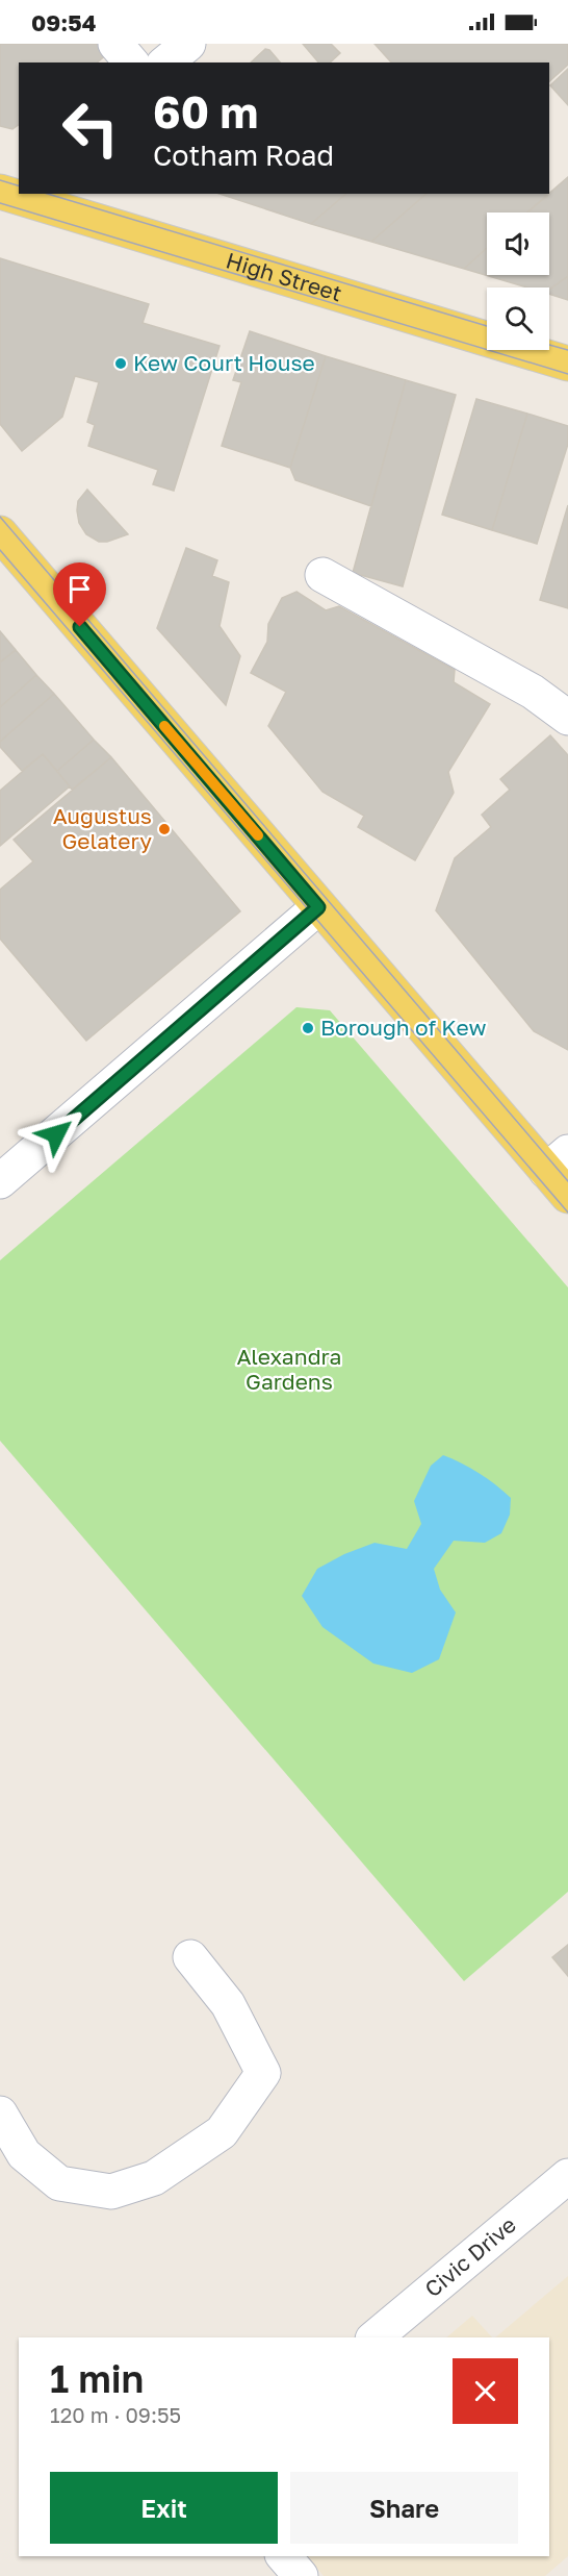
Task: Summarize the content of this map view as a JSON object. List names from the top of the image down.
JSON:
{
  "streets": {
    "main road": ["High Street"],
    "street": ["Civic Drive"]
  },
  "parks": ["Alexandra Gardens"],
  "places": ["Kew Court House", "Augustus Gelatery", "Borough of Kew"],
  "page": {
    "status": "09:54",
    "turn": ["60 m", "Cotham Road"],
    "heading": ["1 min", "120 m · 09:55"],
    "buttons": ["Exit", "Share"]
  }
}
